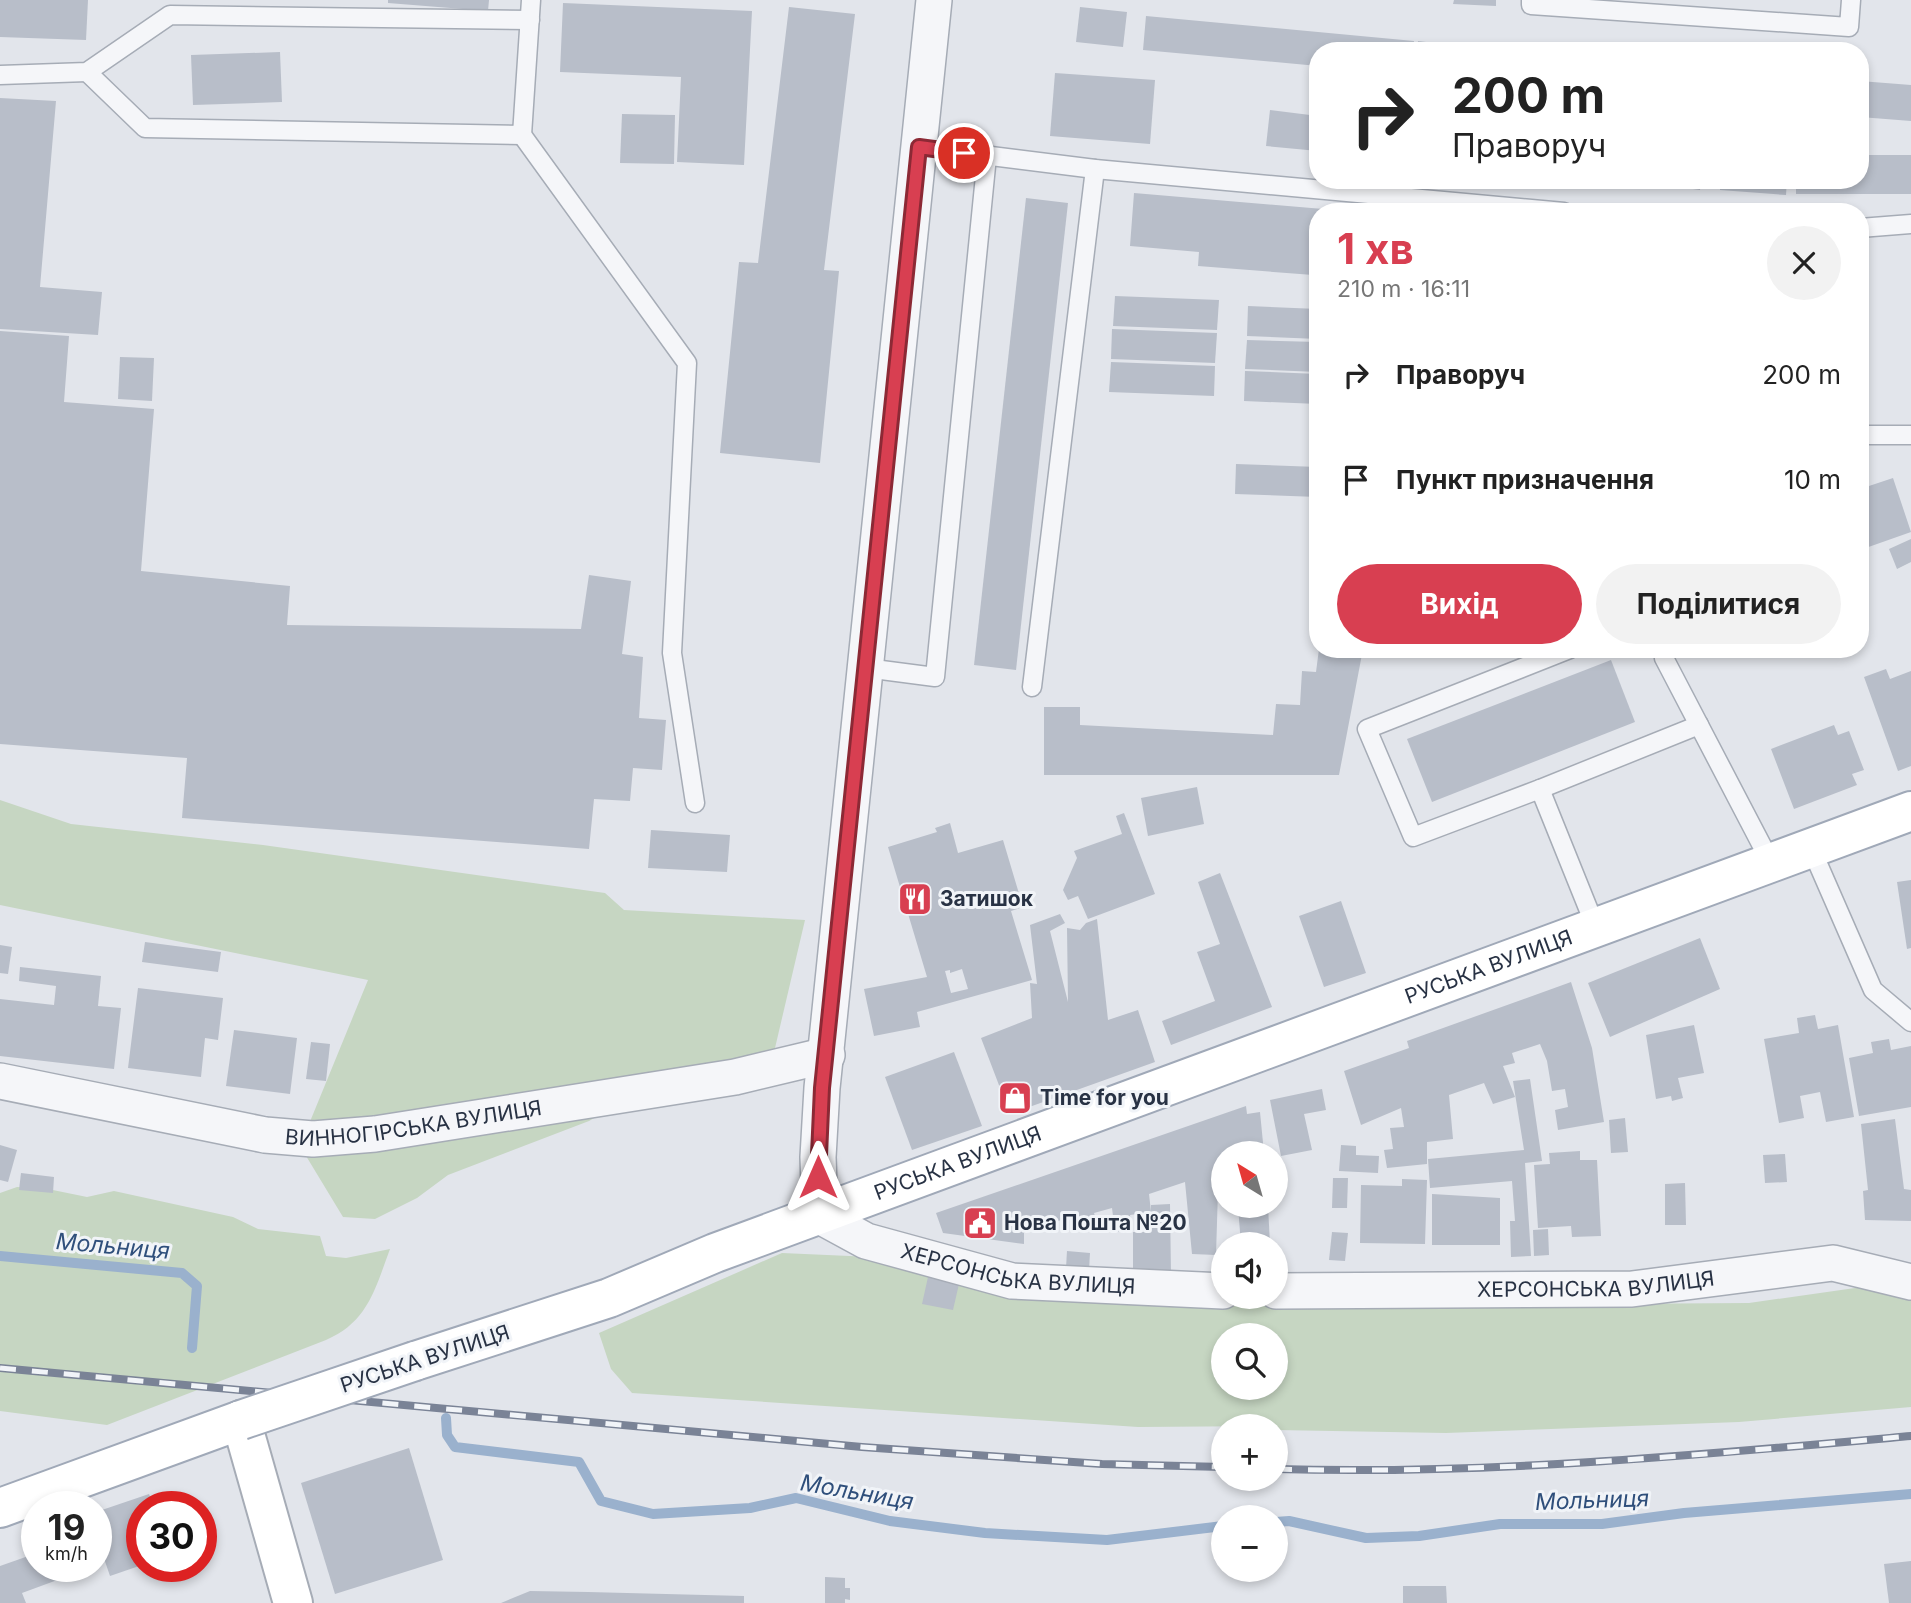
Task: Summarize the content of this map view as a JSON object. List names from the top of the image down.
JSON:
{
  "streets": {
    "main road": ["РУСЬКА ВУЛИЦЯ"],
    "street": ["ВИННОГІРСЬКА ВУЛИЦЯ", "ХЕРСОНСЬКА ВУЛИЦЯ"]
  },
  "crossings": [
    ["РУСЬКА ВУЛИЦЯ", "ХЕРСОНСЬКА ВУЛИЦЯ"]
  ],
  "water": ["Мольниця"],
  "places": {
    "restaurant": ["Затишок"],
    "shop": ["Time for you"],
    "public building": ["Нова Пошта №20"]
  },
  "north": "top left",
  "page": {
    "turn": ["200 m", "Праворуч"],
    "heading": ["1 хв", "210 m · 16:11"],
    "list": [
      {
        "name": "Праворуч",
        "value": "200 m"
      },
      {
        "name": "Пункт призначення",
        "value": "10 m"
      }
    ],
    "buttons": ["Вихід", "Поділитися"],
    "map_buttons": ["+", "−"],
    "speed": "19 km/h",
    "limit": "30"
  }
}
